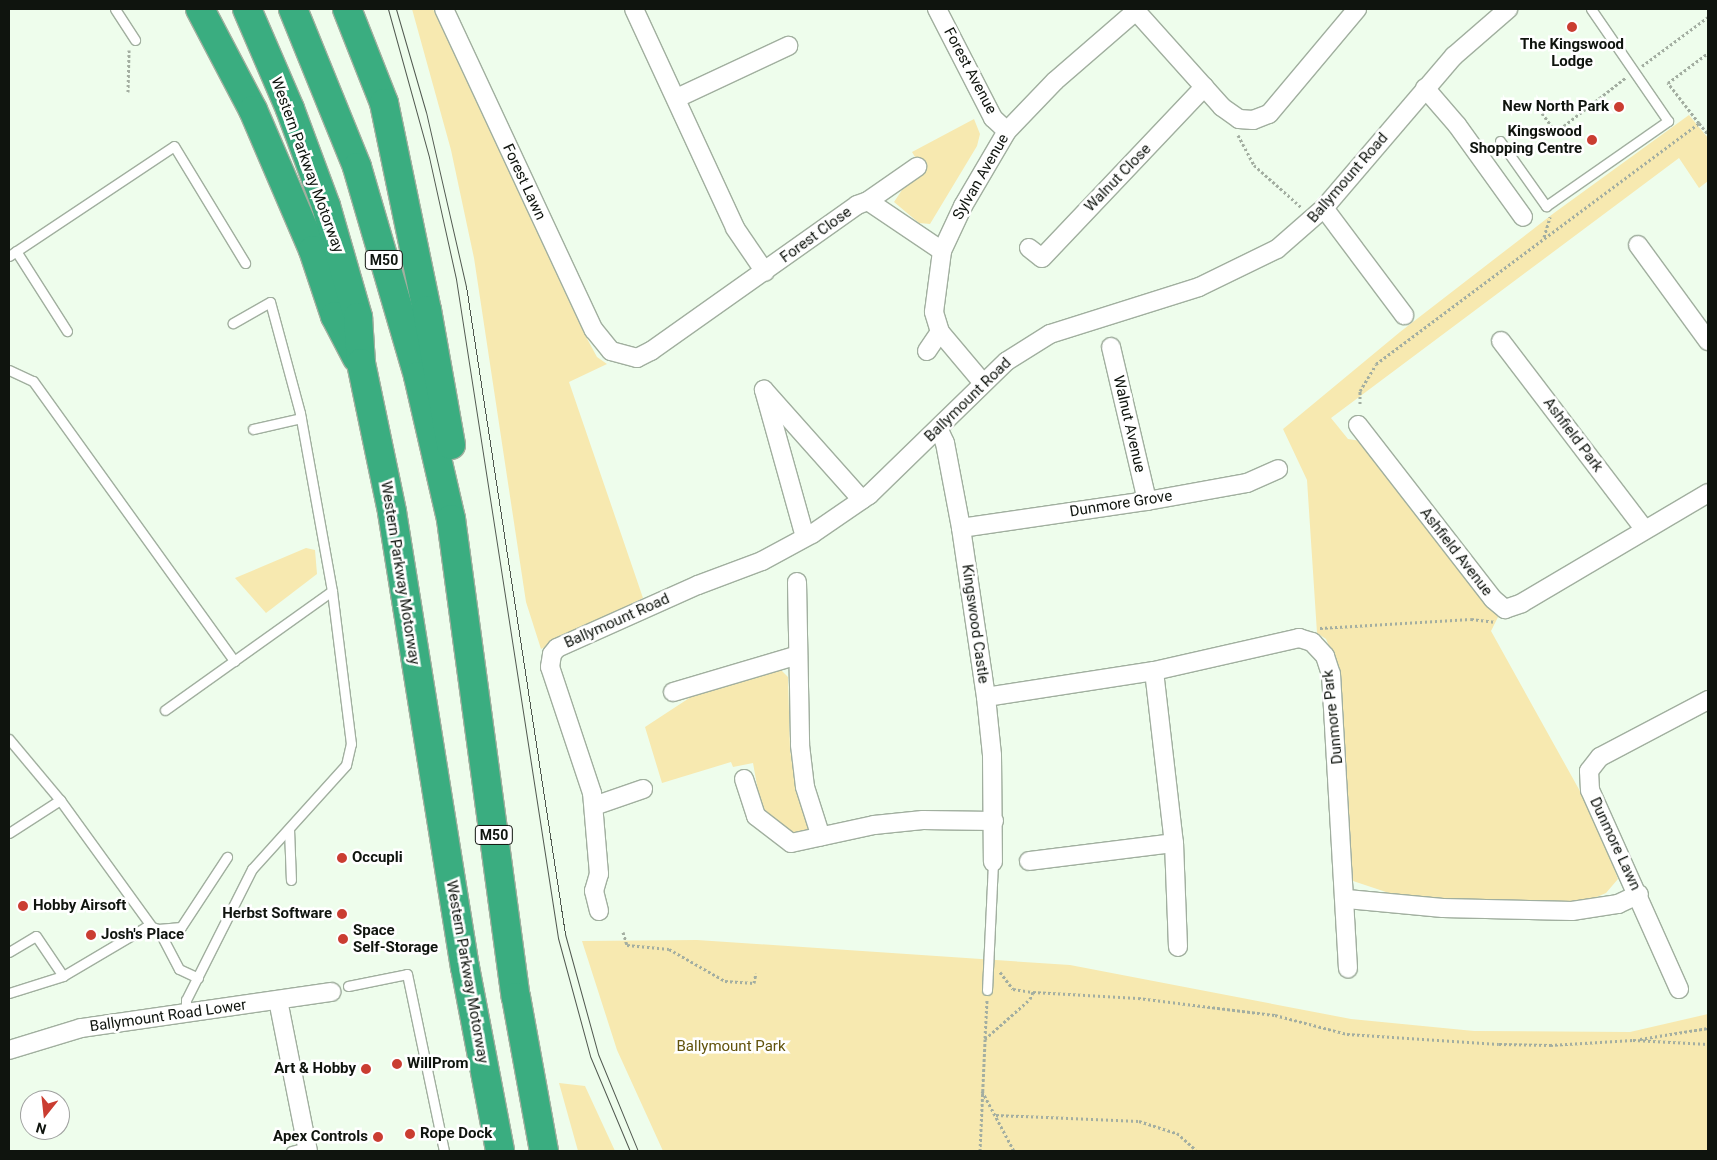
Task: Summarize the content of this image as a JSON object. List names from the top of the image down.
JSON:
{
  "streets": {
    "highway": ["Western Parkway Motorway", "M50"],
    "street": [
      "Forest Avenue",
      "Sylvan Avenue",
      "Walnut Close",
      "Ballymount Road",
      "Forest Lawn",
      "Forest Close",
      "Walnut Avenue",
      "Ashfield Park",
      "Dunmore Grove",
      "Ashfield Avenue",
      "Kingswood Castle",
      "Dunmore Park",
      "Dunmore Lawn",
      "Ballymount Road Lower"
    ]
  },
  "crossings": [
    ["Forest Avenue", "Sylvan Avenue"],
    ["Western Parkway Motorway", "M50"],
    ["Sylvan Avenue", "Ballymount Road"],
    ["Sylvan Avenue", "Forest Close"],
    ["Ballymount Road", "Kingswood Castle"],
    ["Forest Lawn", "Forest Close"],
    ["Walnut Avenue", "Dunmore Grove"],
    ["Ashfield Park", "Ashfield Avenue"],
    ["Dunmore Grove", "Kingswood Castle"],
    ["Kingswood Castle", "Dunmore Park"]
  ],
  "parks": ["Ballymount Park"],
  "places": [
    "The Kingswood Lodge",
    "New North Park",
    "Kingswood Shopping Centre",
    "Occupli",
    "Hobby Airsoft",
    "Herbst Software",
    "Josh's Place",
    "Space Self-Storage",
    "WillProm",
    "Art & Hobby",
    "Rope Dock",
    "Apex Controls"
  ],
  "north": "bottom"
}
